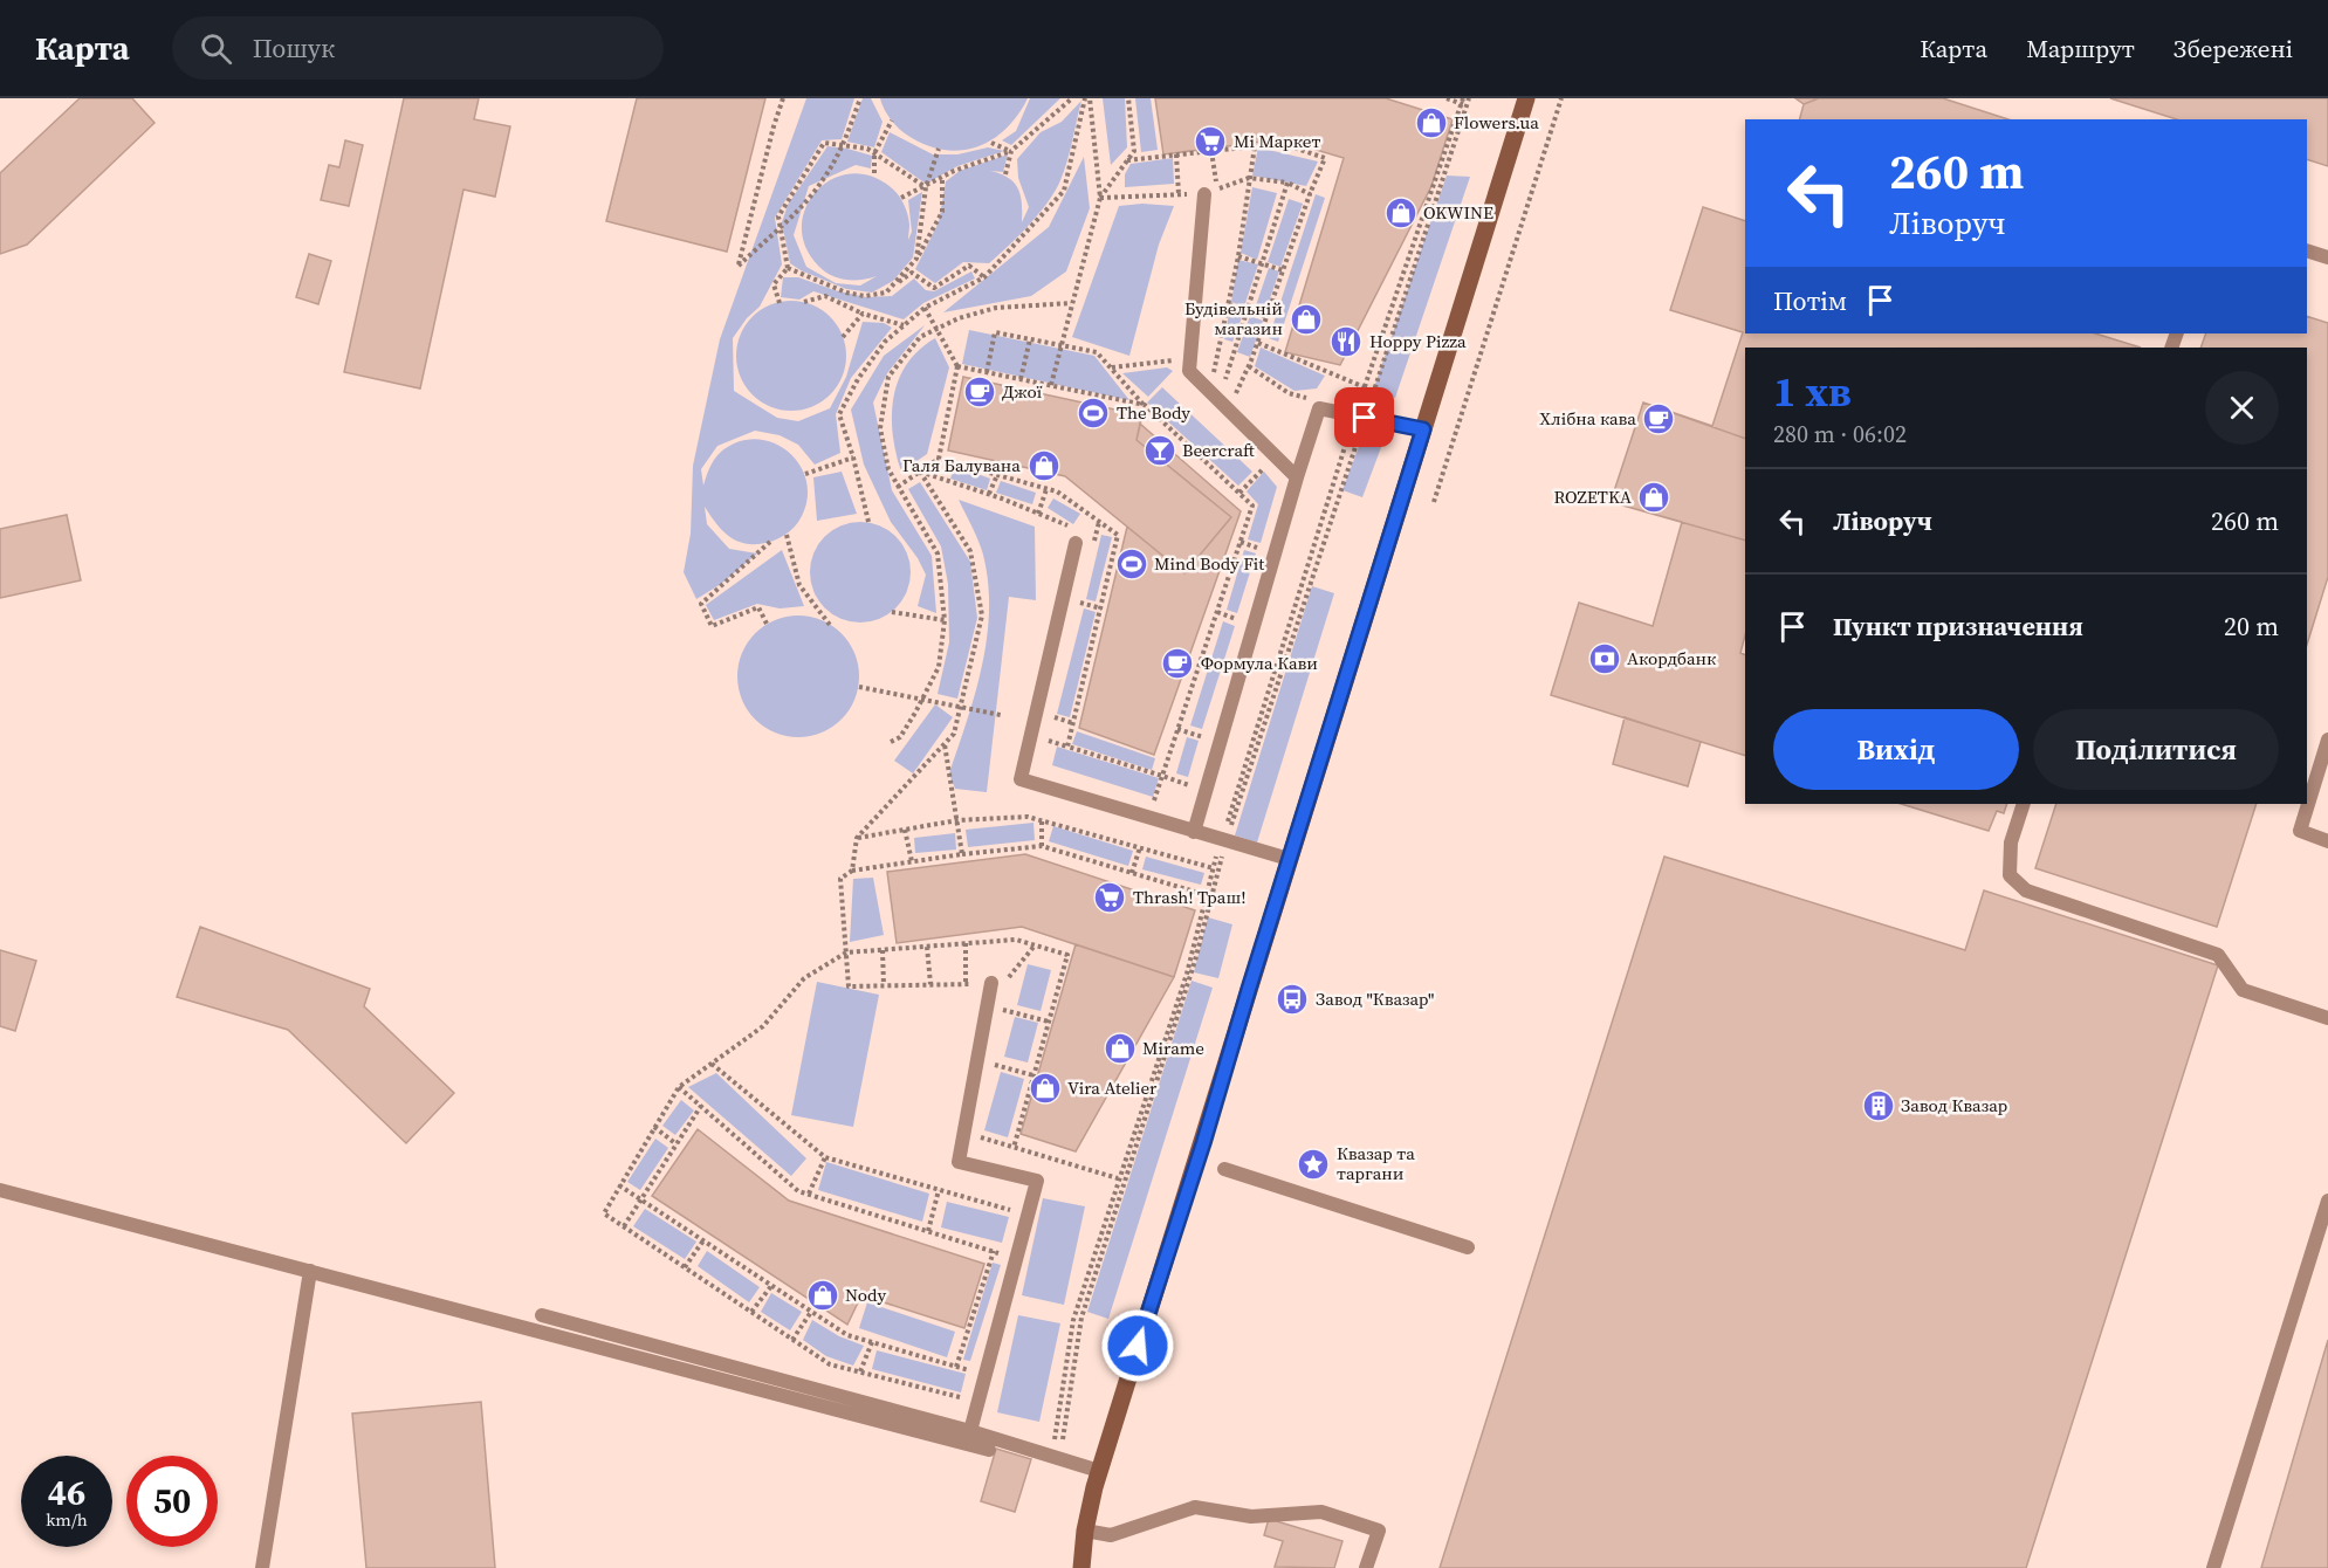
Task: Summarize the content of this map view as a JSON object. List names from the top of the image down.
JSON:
{
  "places": {
    "shop": [
      "Flowers.ua",
      "OKWINE",
      "Будівельній магазин",
      "Галя Балувана",
      "ROZETKA",
      "Mirame",
      "Vira Atelier",
      "Nody"
    ],
    "supermarket": ["Мі Маркет", "Thrash! Траш!"],
    "restaurant": ["Hoppy Pizza"],
    "cafe": ["Джої", "Хлібна кава", "Формула Кави"],
    "sports": ["The Body", "Mind Body Fit"],
    "bar": ["Beercraft"],
    "bank": ["Акордбанк"],
    "bus stop": ["Завод \"Квазар\""],
    "building": ["Завод Квазар"],
    "place": ["Квазар та таргани"]
  },
  "page": {
    "header": "Карта",
    "search": "Пошук",
    "nav": ["Карта", "Маршрут", "Збережені"],
    "turn": ["260 m", "Ліворуч"],
    "then": "Потім",
    "heading": ["1 хв", "280 m · 06:02"],
    "list": [
      {
        "name": "Ліворуч",
        "value": "260 m"
      },
      {
        "name": "Пункт призначення",
        "value": "20 m"
      }
    ],
    "buttons": ["Вихід", "Поділитися"],
    "speed": "46 km/h",
    "limit": "50"
  }
}
